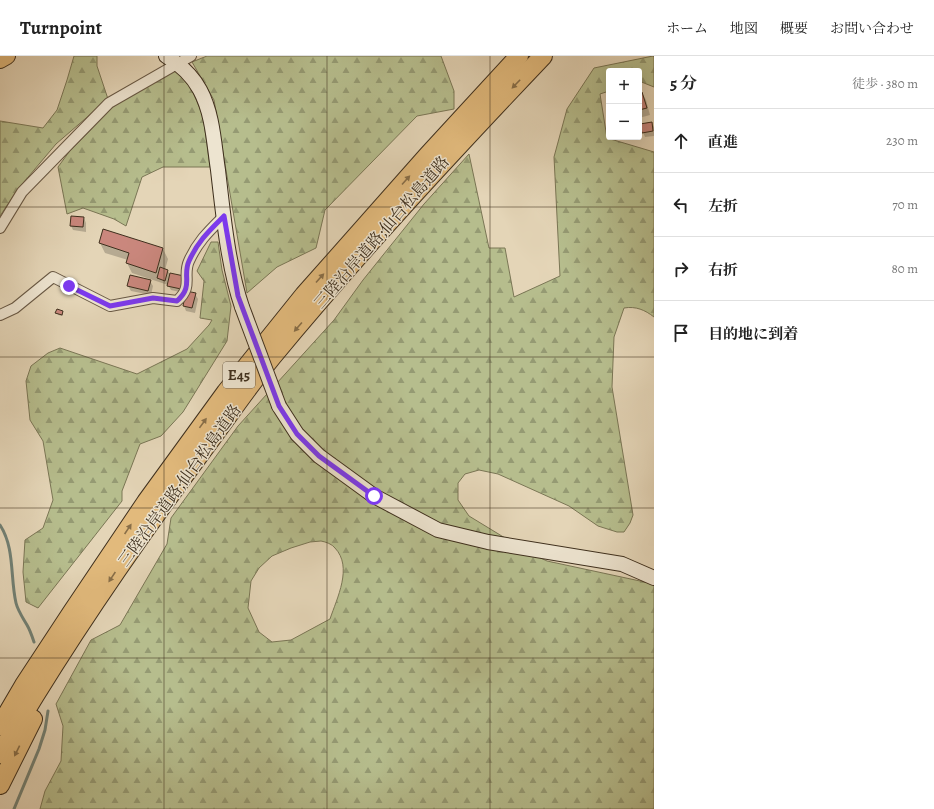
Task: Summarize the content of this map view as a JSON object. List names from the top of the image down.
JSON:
{
  "streets": {
    "highway": ["三陸沿岸道路;仙台松島道路", "E45"]
  },
  "page": {
    "header": "Turnpoint",
    "nav": [
      "ホーム",
      "地図",
      "概要",
      "お問い合わせ"
    ],
    "heading": ["5 分", "徒歩 · 380 m"],
    "map_buttons": ["+", "−"],
    "list": [
      ["直進", "230 m"],
      ["左折", "70 m"],
      ["右折", "80 m"],
      "目的地に到着"
    ]
  }
}
